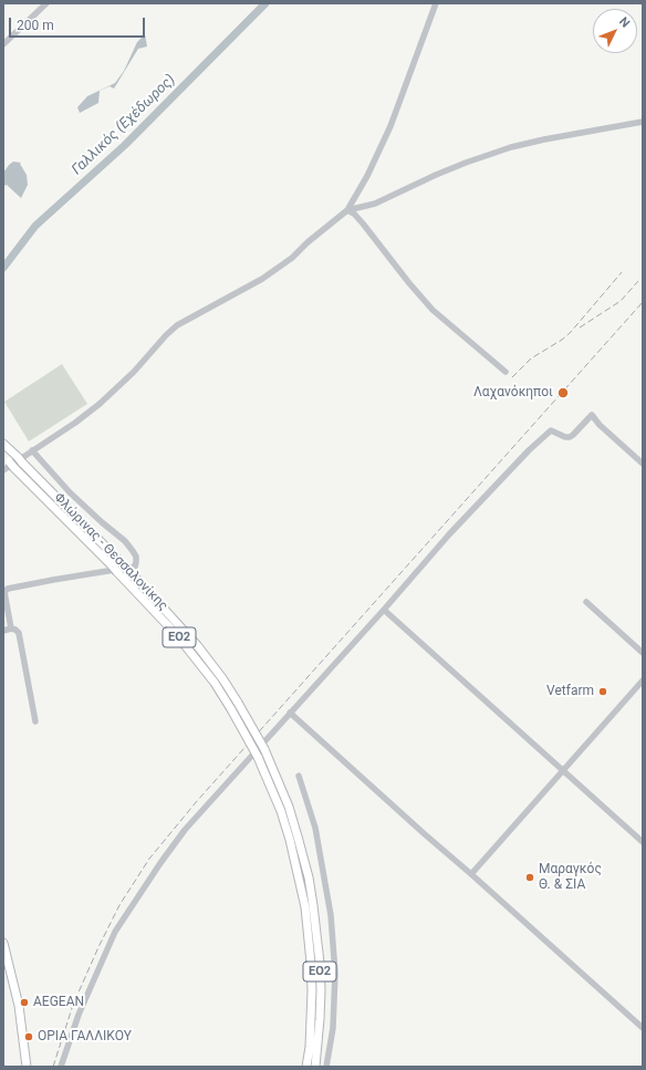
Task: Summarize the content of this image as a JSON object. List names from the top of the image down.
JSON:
{
  "streets": {
    "main road": ["Φλώρινας - Θεσσαλονίκης", "ΕΟ2"]
  },
  "water": ["Γαλλικός (Εχέδωρος)"],
  "places": [
    "Λαχανόκηποι",
    "Vetfarm",
    "Μαραγκός Θ. & ΣΙΑ",
    "AEGEAN",
    "ΟΡΙΑ ΓΑΛΛΙΚΟΥ"
  ],
  "scale_bar": "200 m",
  "north": "top right"
}
